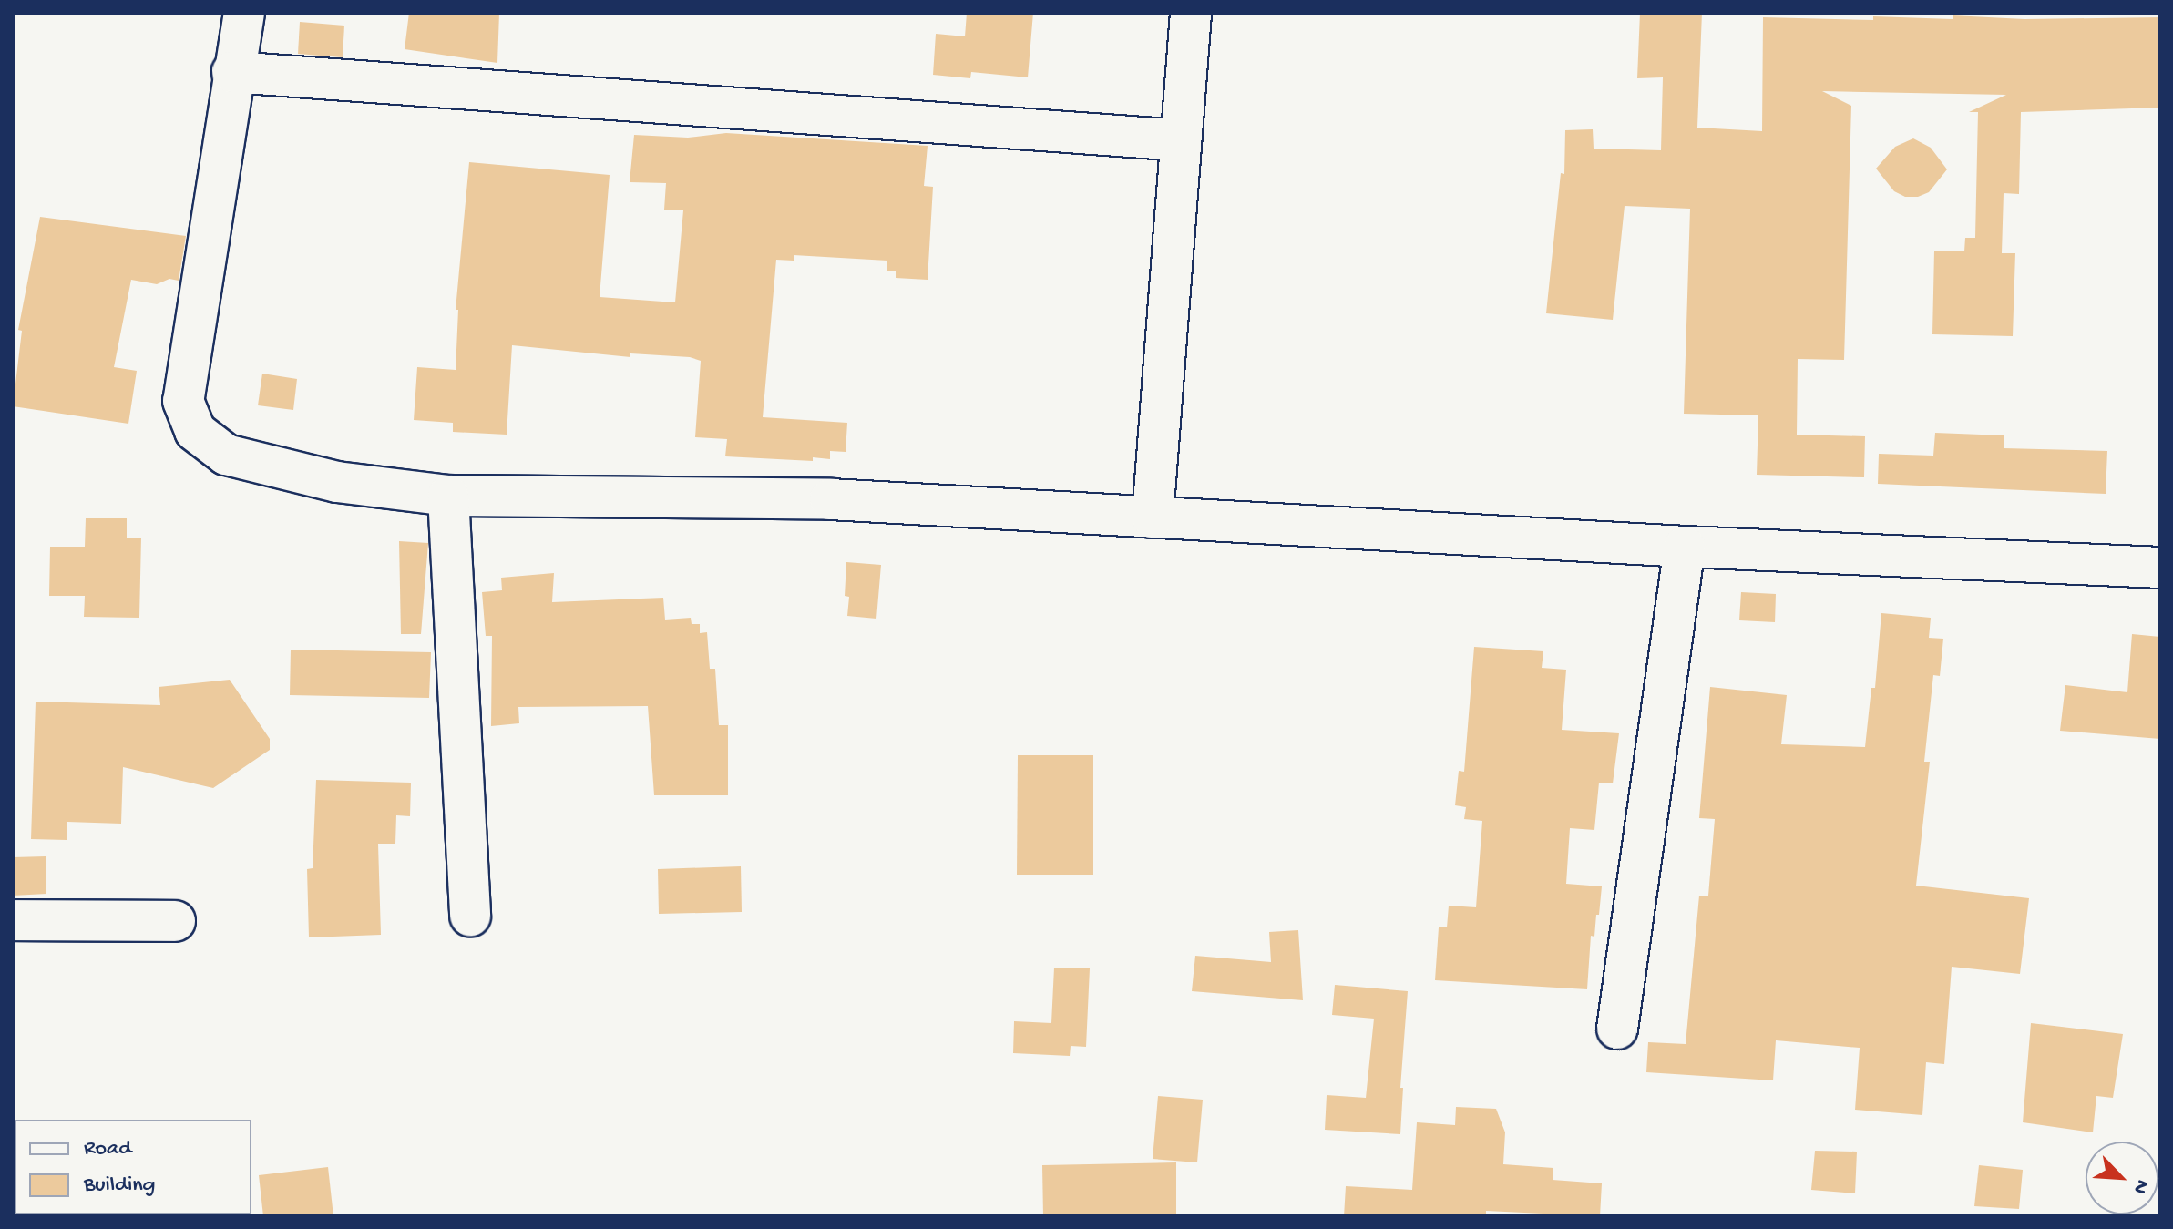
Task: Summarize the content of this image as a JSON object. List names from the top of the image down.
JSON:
{
  "legend": ["Road", "Building"],
  "north": "bottom right"
}
